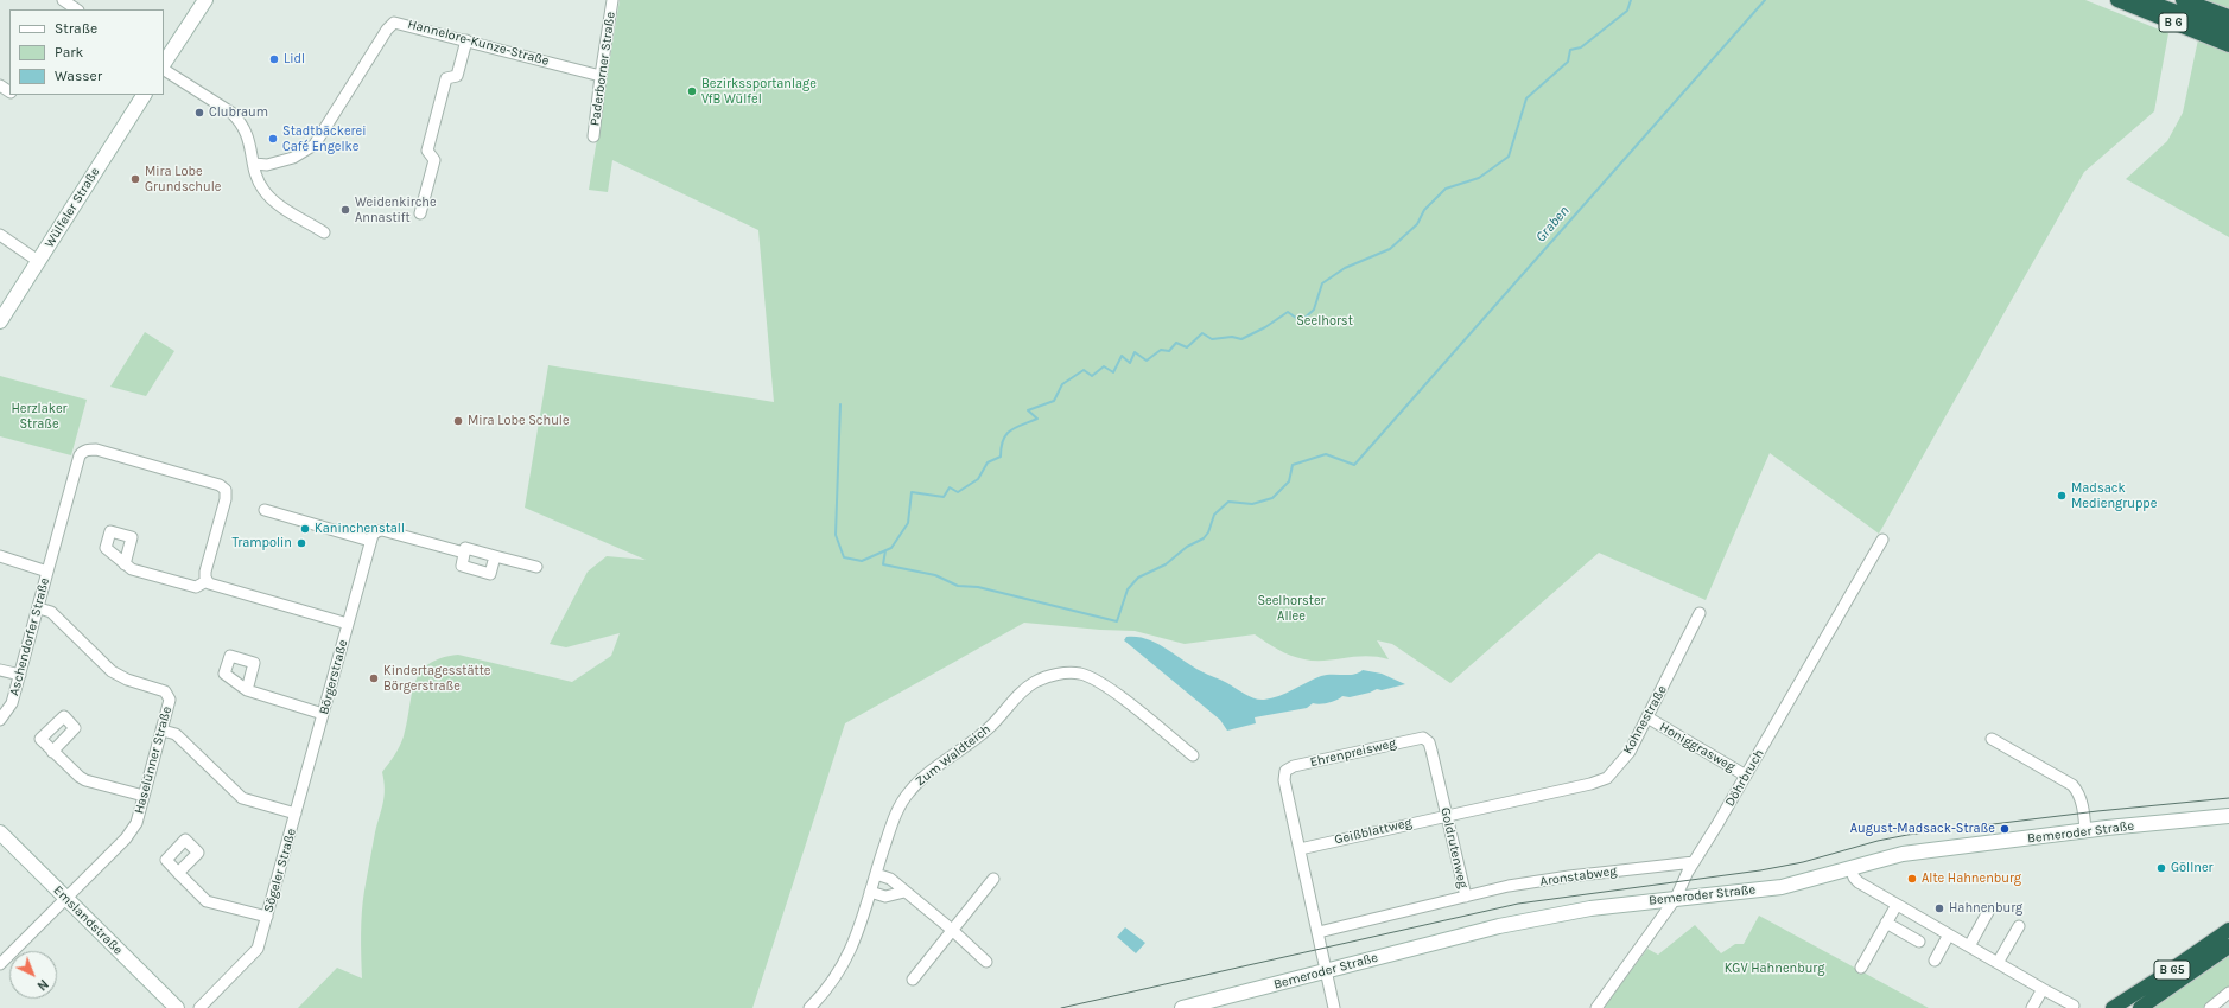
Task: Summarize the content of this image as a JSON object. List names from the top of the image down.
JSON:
{
  "streets": {
    "highway": ["B 6", "B 65"],
    "main road": ["Wülfeler Straße", "Bemeroder Straße", "Emslandstraße"],
    "street": [
      "Hannelore-Kunze-Straße",
      "Paderborner Straße",
      "Aschendorfer Straße",
      "Börgerstraße",
      "Kohnestraße",
      "Honiggrasweg",
      "Ehrenpreisweg",
      "Zum Waldteich",
      "Haselünner Straße",
      "Döhrbruch",
      "Geißblattweg",
      "Goldrutenweg",
      "Sögeler Straße",
      "Aronstabweg"
    ]
  },
  "crossings": [
    ["Hannelore-Kunze-Straße", "Paderborner Straße"],
    ["Aschendorfer Straße", "Haselünner Straße"],
    ["Börgerstraße", "Sögeler Straße"],
    ["Kohnestraße", "Honiggrasweg"],
    ["Kohnestraße", "Geißblattweg"],
    ["Kohnestraße", "Goldrutenweg"],
    ["Honiggrasweg", "Döhrbruch"],
    ["Ehrenpreisweg", "Geißblattweg"],
    ["Ehrenpreisweg", "Goldrutenweg"],
    ["Haselünner Straße", "Sögeler Straße"],
    ["Haselünner Straße", "Emslandstraße"],
    ["Döhrbruch", "Bemeroder Straße"],
    ["Döhrbruch", "Aronstabweg"],
    ["Geißblattweg", "Goldrutenweg"],
    ["Goldrutenweg", "Aronstabweg"]
  ],
  "water": ["Graben"],
  "parks": [
    "Seelhorst",
    "Herzlaker Straße",
    "Seelhorster Allee",
    "KGV Hahnenburg"
  ],
  "places": [
    "Lidl",
    "Bezirkssportanlage VfB Wülfel",
    "Clubraum",
    "Stadtbäckerei Café Engelke",
    "Mira Lobe Grundschule",
    "Weidenkirche Annastift",
    "Mira Lobe Schule",
    "Madsack Mediengruppe",
    "Kaninchenstall",
    "Trampolin",
    "Kindertagesstätte Börgerstraße",
    "August-Madsack-Straße",
    "Göllner",
    "Alte Hahnenburg",
    "Hahnenburg"
  ],
  "legend": ["Straße", "Park", "Wasser"],
  "north": "bottom right"
}
